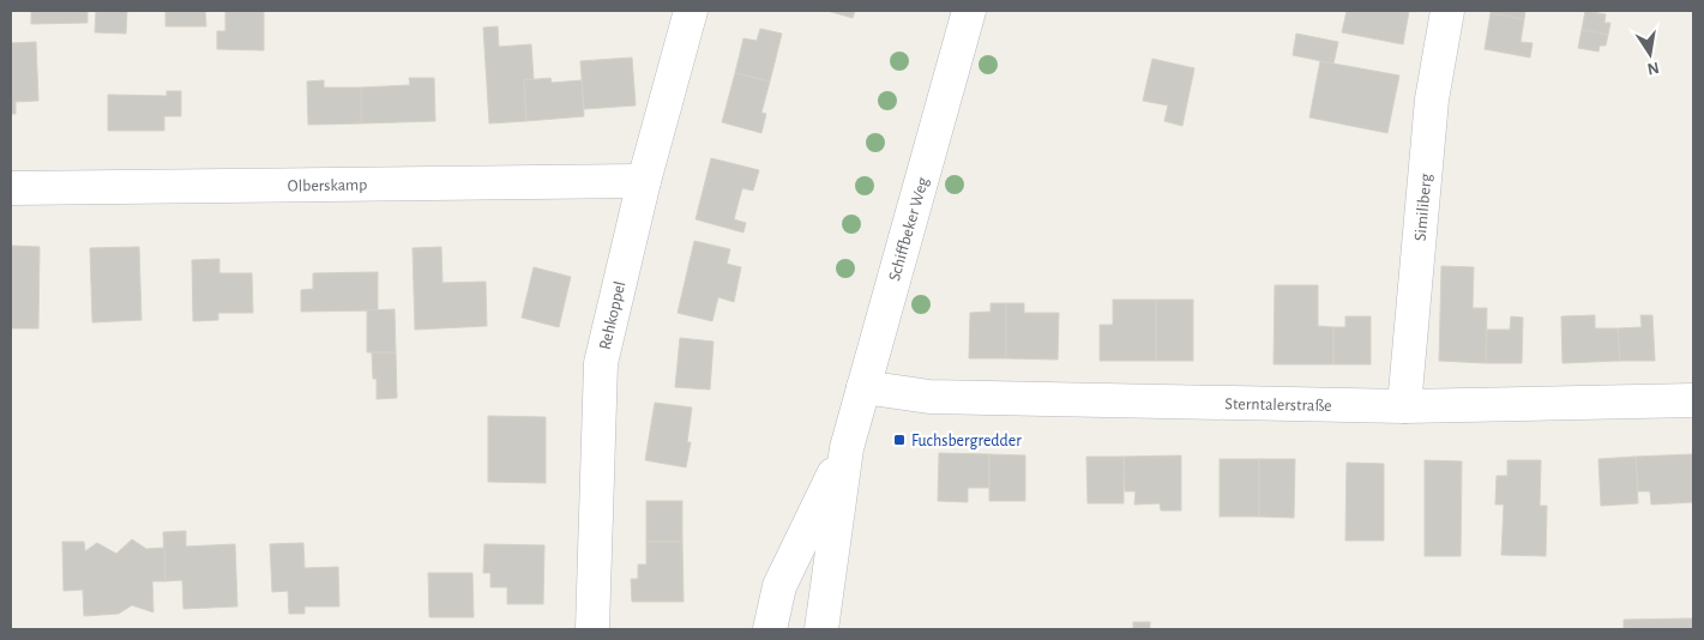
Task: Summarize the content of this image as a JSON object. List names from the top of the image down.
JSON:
{
  "streets": {
    "street": [
      "Olberskamp",
      "Similiberg",
      "Schiffbeker Weg",
      "Rehkoppel",
      "Sterntalerstraße"
    ]
  },
  "crossings": [
    ["Olberskamp", "Rehkoppel"],
    ["Similiberg", "Sterntalerstraße"],
    ["Schiffbeker Weg", "Sterntalerstraße"]
  ],
  "places": {
    "transit": ["Fuchsbergredder"]
  },
  "north": "bottom"
}
